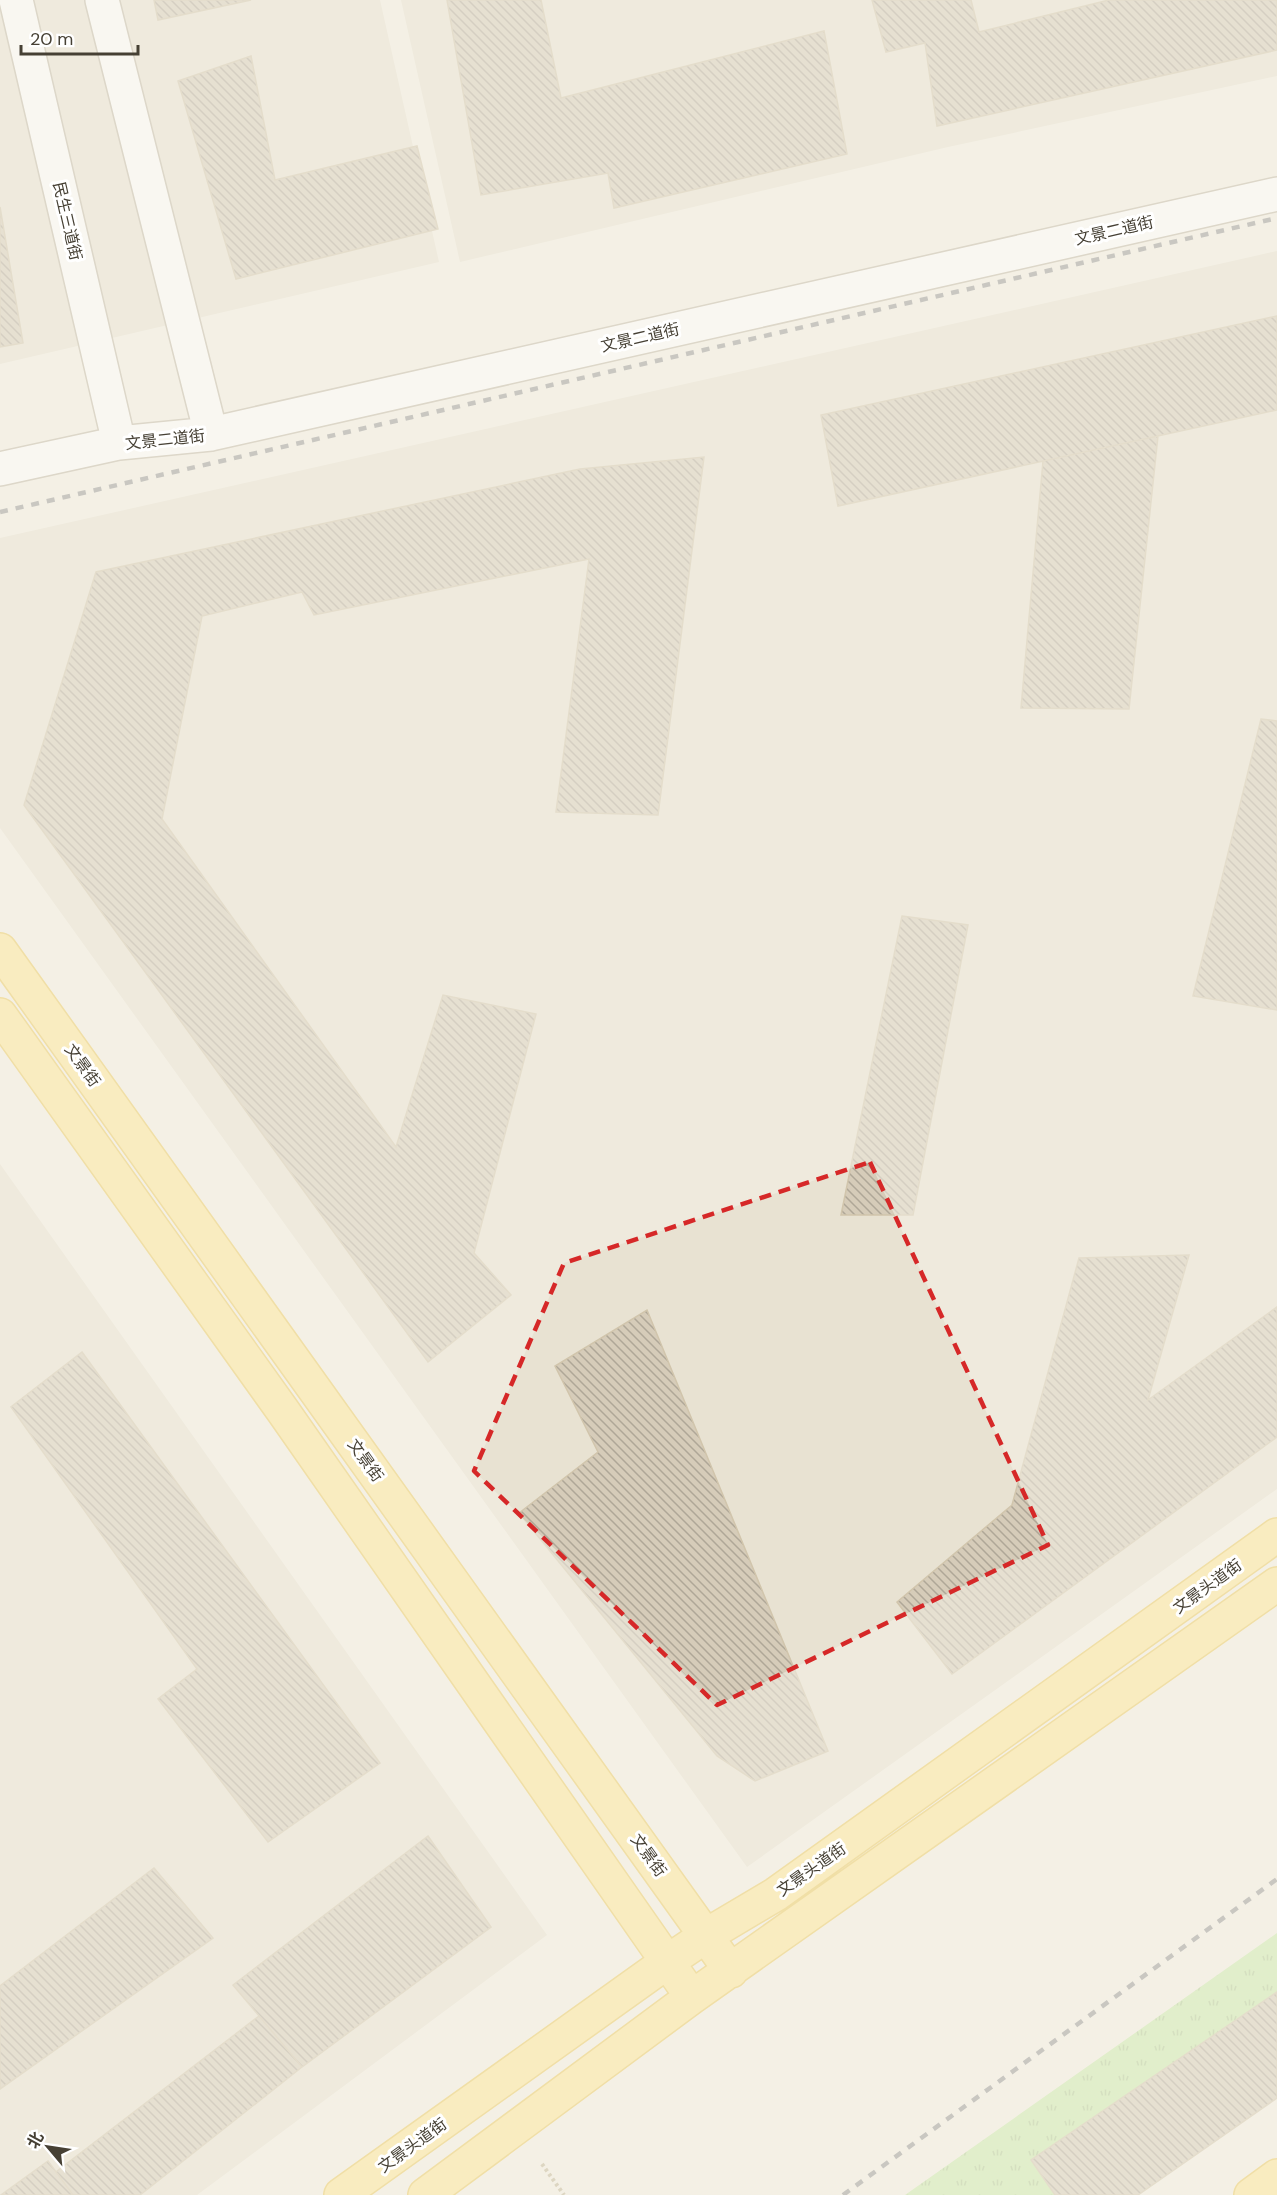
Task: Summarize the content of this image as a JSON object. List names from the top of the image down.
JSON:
{
  "streets": {
    "main road": ["文景街", "文景头道街"],
    "street": ["民生三道街", "文景二道街"]
  },
  "crossings": [
    ["民生三道街", "文景二道街"],
    ["文景街", "文景头道街"]
  ],
  "scale_bar": "20 m",
  "north": "top left"
}
